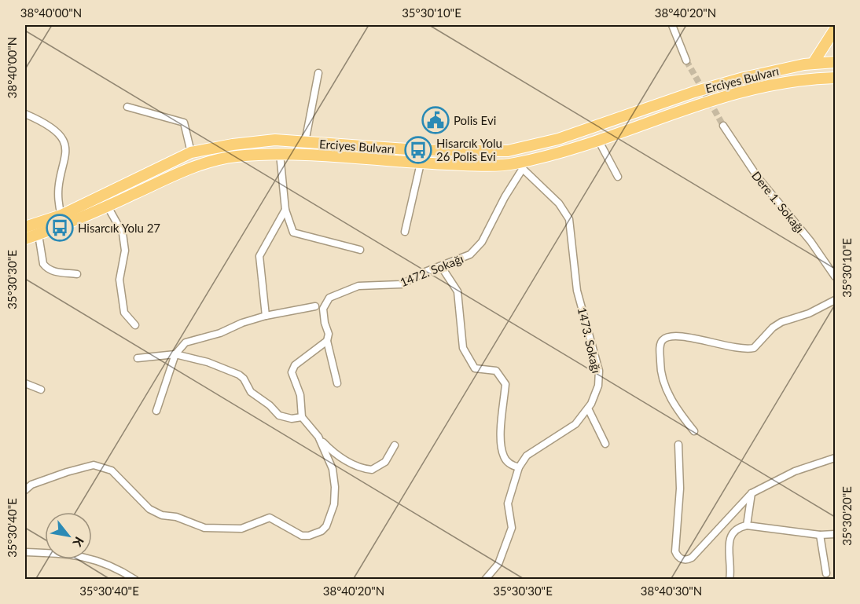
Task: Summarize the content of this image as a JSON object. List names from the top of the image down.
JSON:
{
  "streets": {
    "highway": ["Erciyes Bulvarı"],
    "street": ["Dere 1. Sokağı", "1472. Sokağı", "1473. Sokağı"]
  },
  "crossings": [
    ["Erciyes Bulvarı", "1472. Sokağı"],
    ["Erciyes Bulvarı", "1473. Sokağı"],
    ["1472. Sokağı", "1473. Sokağı"]
  ],
  "places": {
    "public building": ["Polis Evi"],
    "bus stop": ["Hisarcık Yolu 26 Polis Evi", "Hisarcık Yolu 27"]
  },
  "north": "bottom right",
  "coordinates": [
    "38°40'00\"N",
    "35°30'10\"E",
    "38°40'20\"N",
    "35°30'30\"E",
    "35°30'20\"E",
    "35°30'40\"E",
    "38°40'30\"N"
  ]
}
